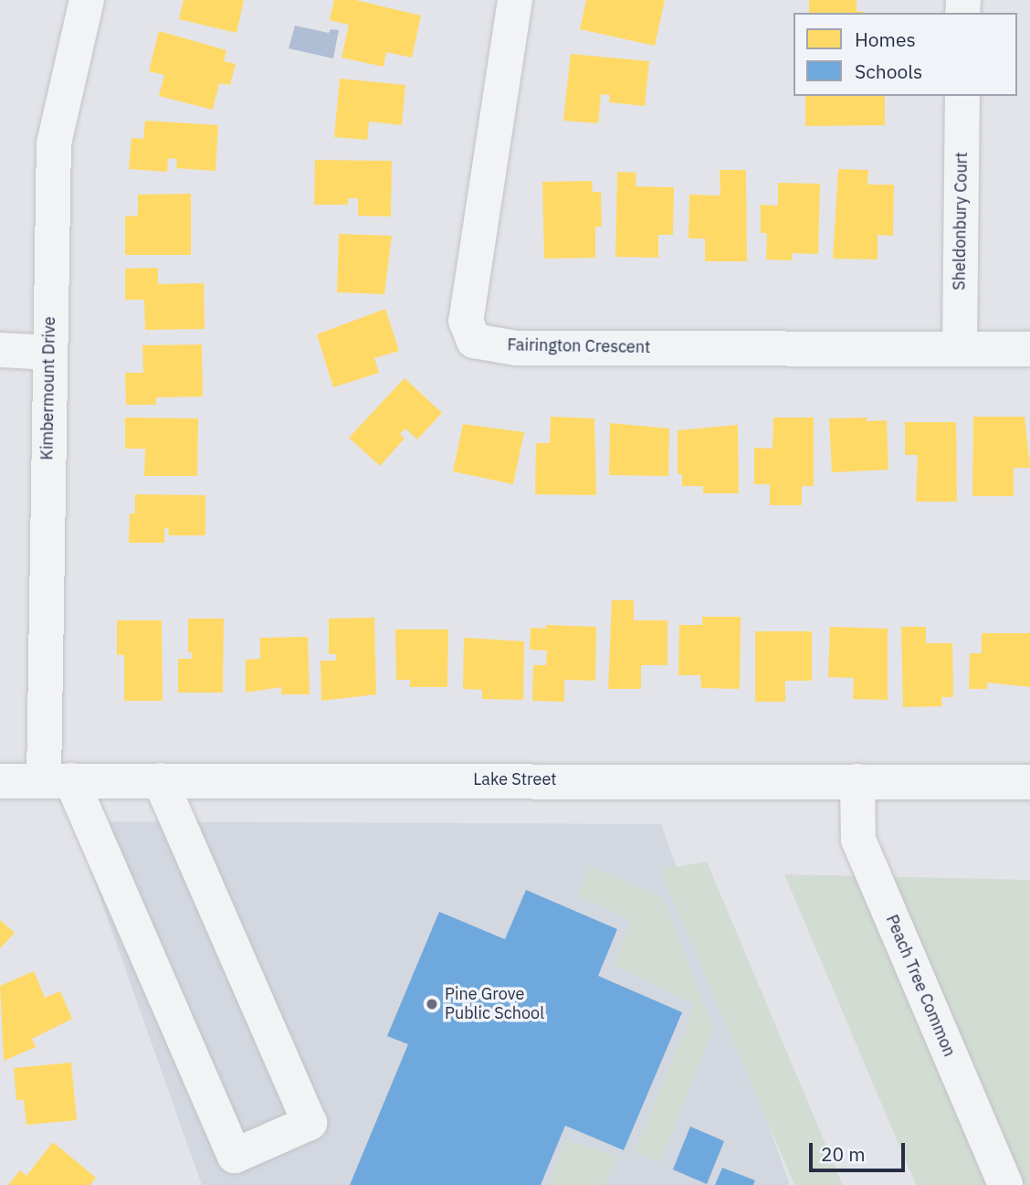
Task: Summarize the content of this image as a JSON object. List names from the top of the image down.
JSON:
{
  "streets": {
    "street": [
      "Sheldonbury Court",
      "Fairington Crescent",
      "Kimbermount Drive",
      "Lake Street",
      "Peach Tree Common"
    ]
  },
  "crossings": [
    ["Sheldonbury Court", "Fairington Crescent"],
    ["Kimbermount Drive", "Lake Street"],
    ["Lake Street", "Peach Tree Common"]
  ],
  "places": ["Pine Grove Public School"],
  "legend": ["Homes", "Schools"],
  "scale_bar": "20 m"
}
